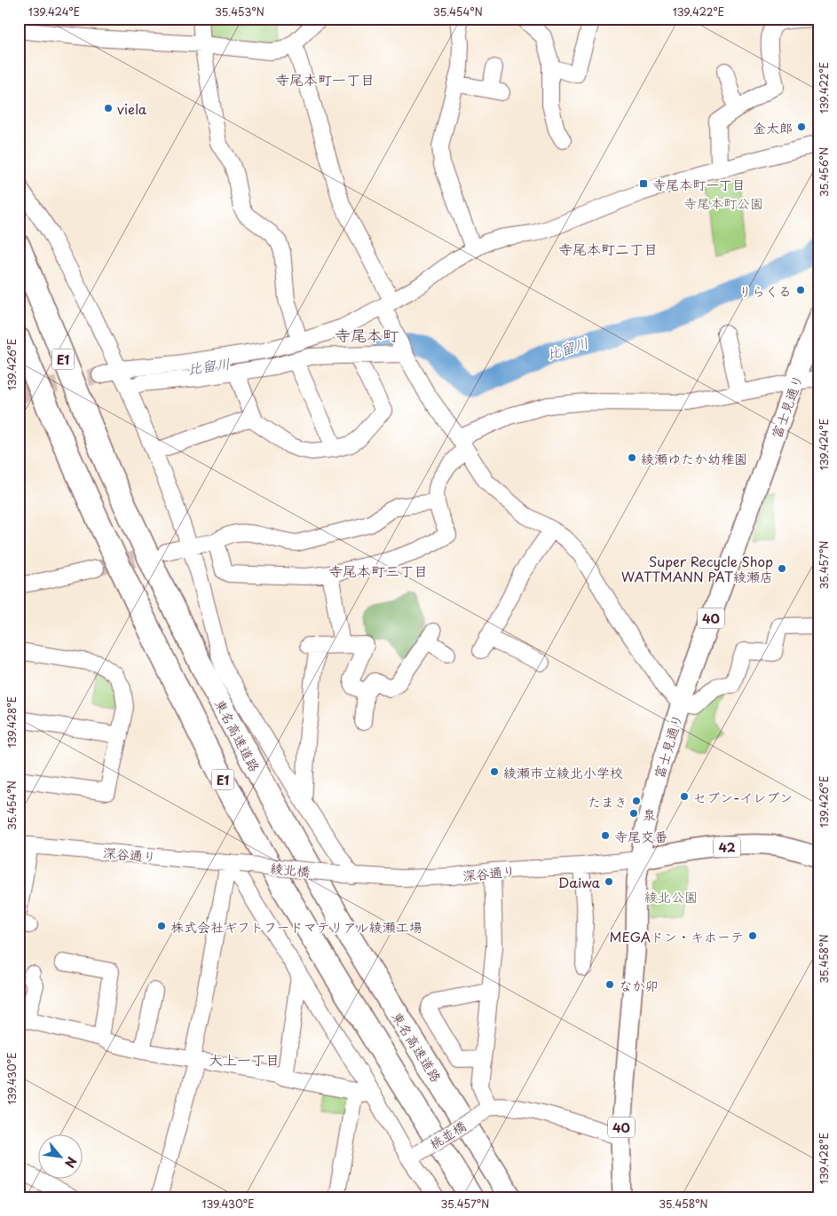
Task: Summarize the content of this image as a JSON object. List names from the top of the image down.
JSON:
{
  "streets": {
    "highway": ["E1", "東名高速道路"],
    "main road": ["富士見通り", "40", "42"],
    "street": ["深谷通り", "綾北橋", "桃並橋"]
  },
  "crossings": [
    ["富士見通り", "42"],
    ["富士見通り", "深谷通り"],
    ["42", "深谷通り"],
    ["深谷通り", "綾北橋"]
  ],
  "districts": [
    "寺尾本町一丁目",
    "寺尾本町二丁目",
    "寺尾本町",
    "寺尾本町三丁目",
    "大上一丁目"
  ],
  "water": ["比留川"],
  "parks": ["寺尾本町公園", "綾北公園"],
  "places": {
    "other": [
      "viela",
      "金太郎",
      "りらくる",
      "綾瀬ゆたか幼稚園",
      "Super Recycle Shop WATTMANN PAT綾瀬店",
      "綾瀬市立綾北小学校",
      "セブン-イレブン",
      "たまき",
      "泉",
      "寺尾交番",
      "Daiwa",
      "株式会社ギフトフードマテリアル綾瀬工場",
      "MEGAドン・キホーテ",
      "なか卯"
    ],
    "transit": ["寺尾本町一丁目"]
  },
  "north": "bottom right",
  "coordinates": [
    "139.424°E",
    "35.453°N",
    "35.454°N",
    "139.422°E",
    "35.456°N",
    "139.426°E",
    "35.457°N",
    "139.428°E",
    "35.458°N",
    "139.430°E"
  ]
}
